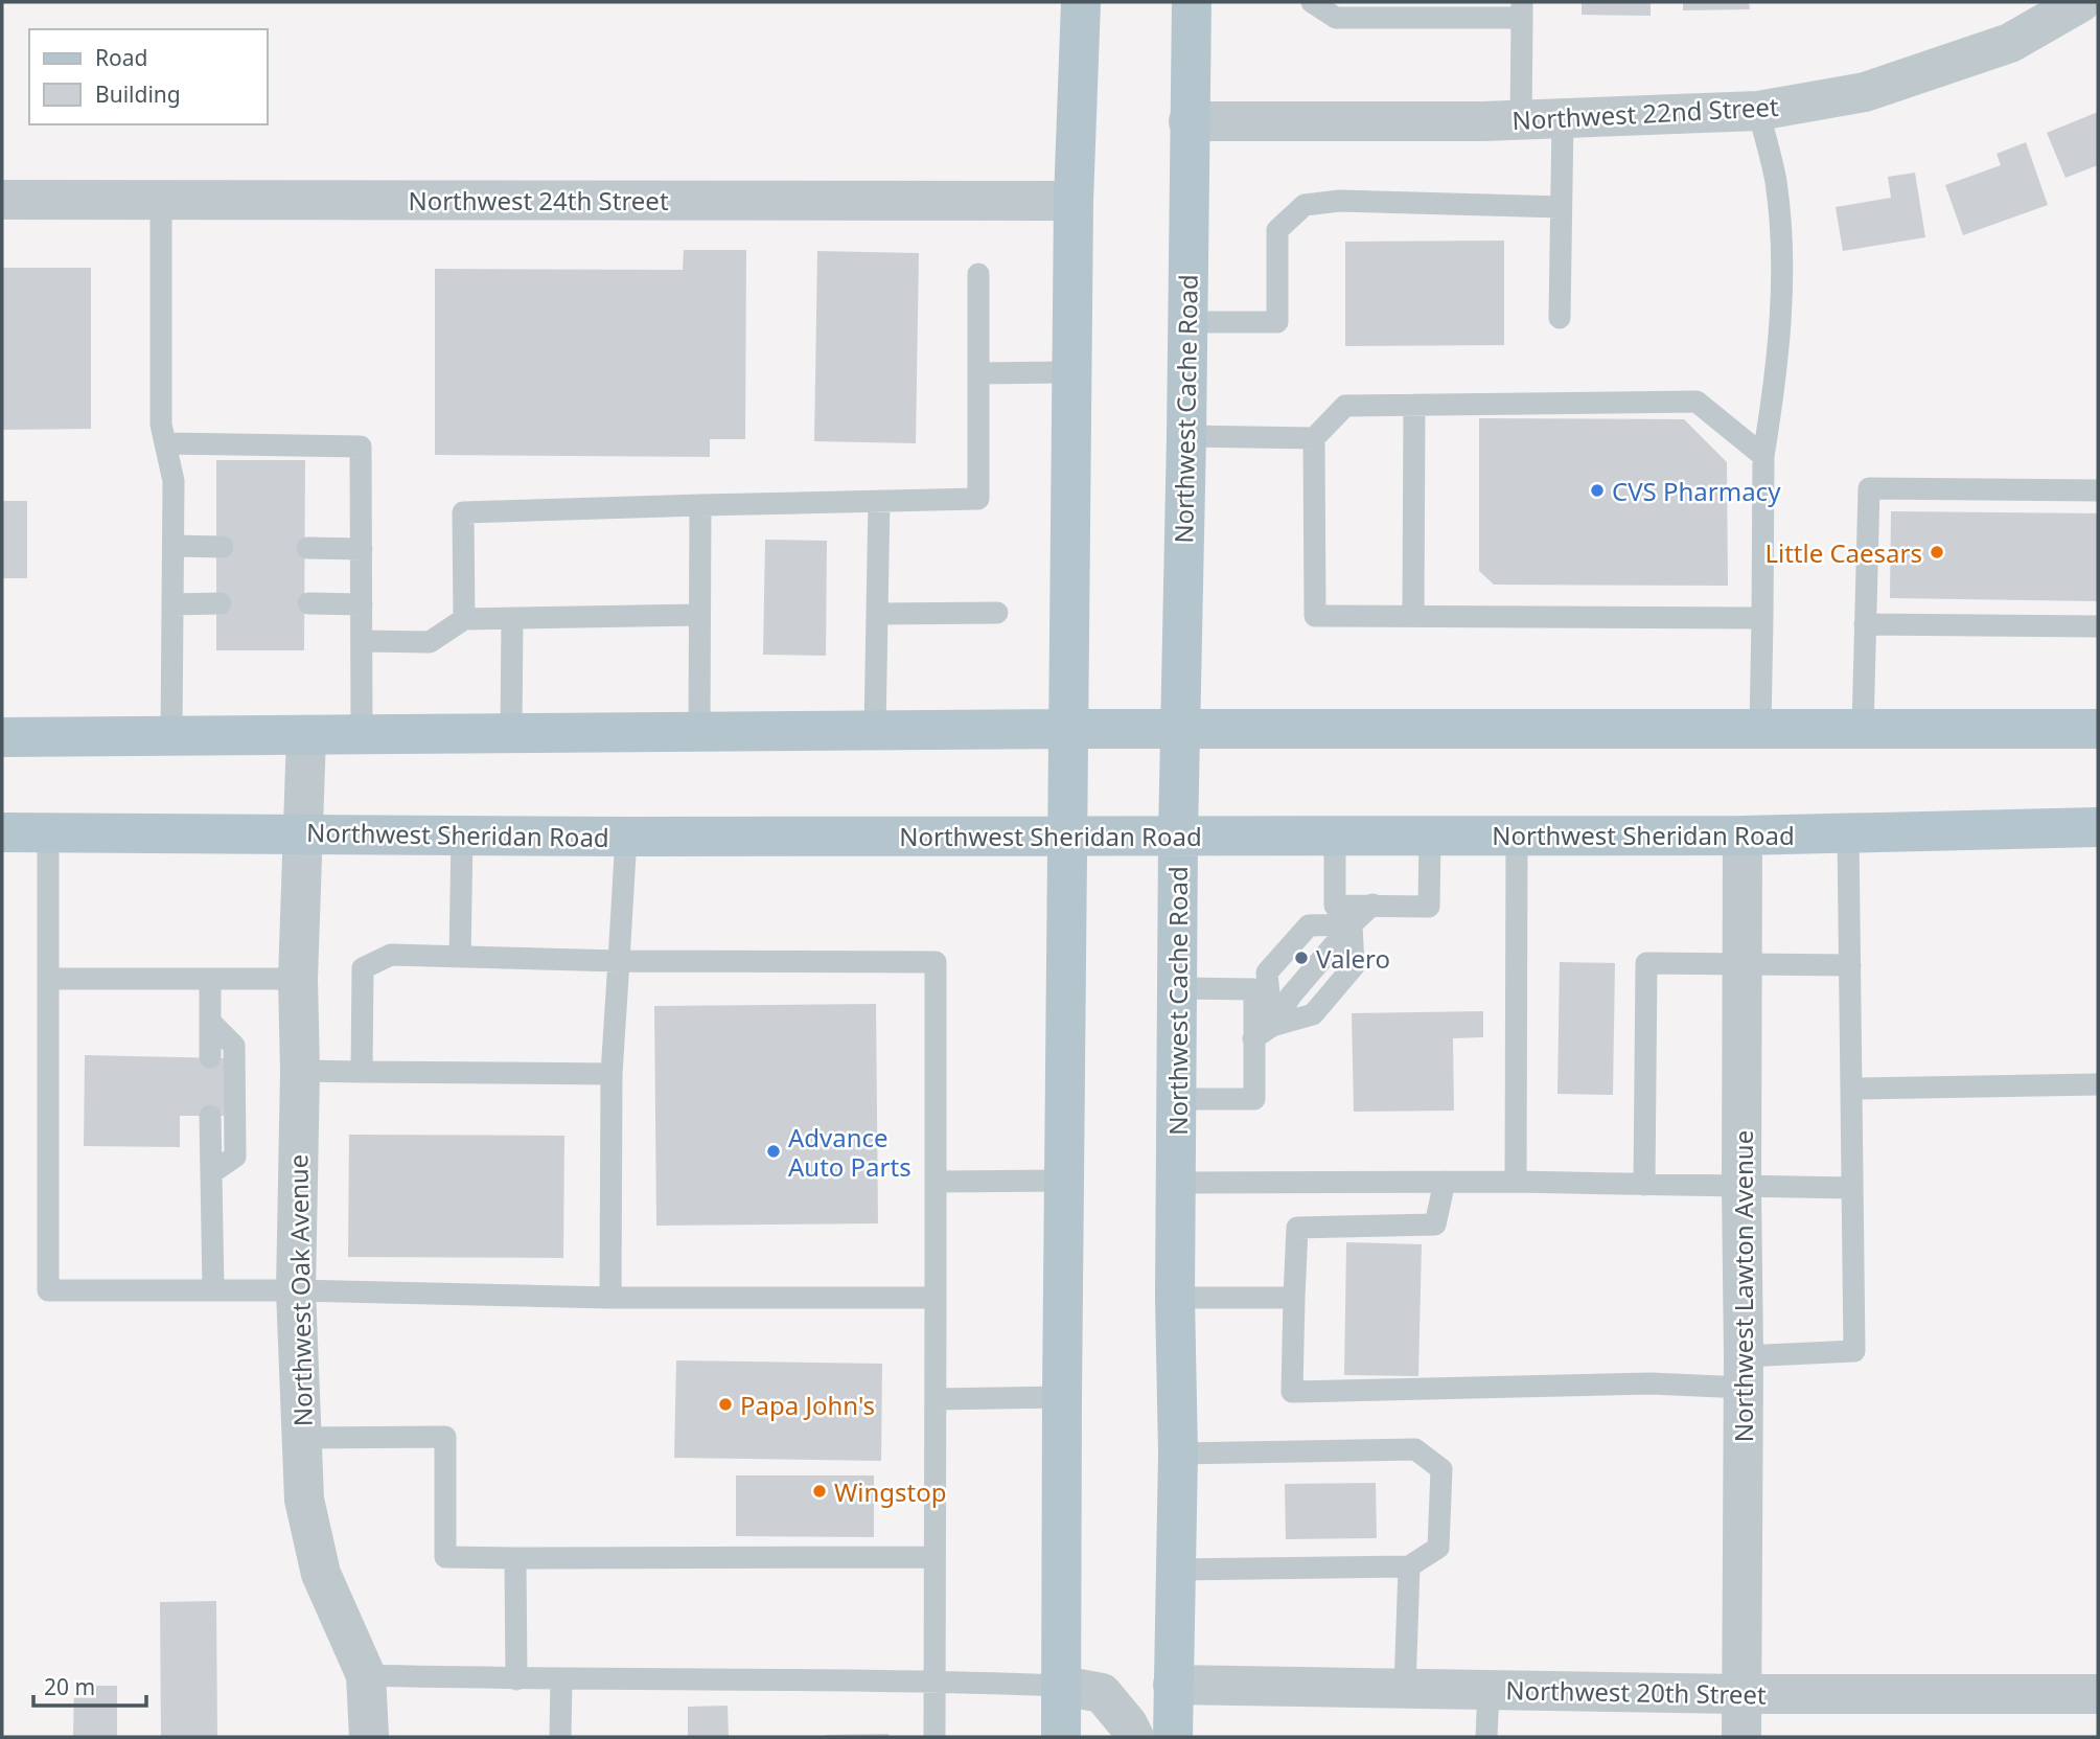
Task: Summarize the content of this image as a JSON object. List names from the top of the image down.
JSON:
{
  "streets": {
    "main road": ["Northwest Cache Road", "Northwest Sheridan Road"],
    "street": [
      "Northwest 22nd Street",
      "Northwest 24th Street",
      "Northwest Lawton Avenue",
      "Northwest Oak Avenue",
      "Northwest 20th Street"
    ]
  },
  "crossings": [
    ["Northwest 22nd Street", "Northwest Cache Road"],
    ["Northwest Cache Road", "Northwest Sheridan Road"],
    ["Northwest Cache Road", "Northwest 20th Street"],
    ["Northwest Sheridan Road", "Northwest Lawton Avenue"],
    ["Northwest Sheridan Road", "Northwest Oak Avenue"],
    ["Northwest Lawton Avenue", "Northwest 20th Street"]
  ],
  "places": [
    "CVS Pharmacy",
    "Little Caesars",
    "Valero",
    "Advance Auto Parts",
    "Papa John's",
    "Wingstop"
  ],
  "legend": ["Road", "Building"],
  "scale_bar": "20 m"
}
